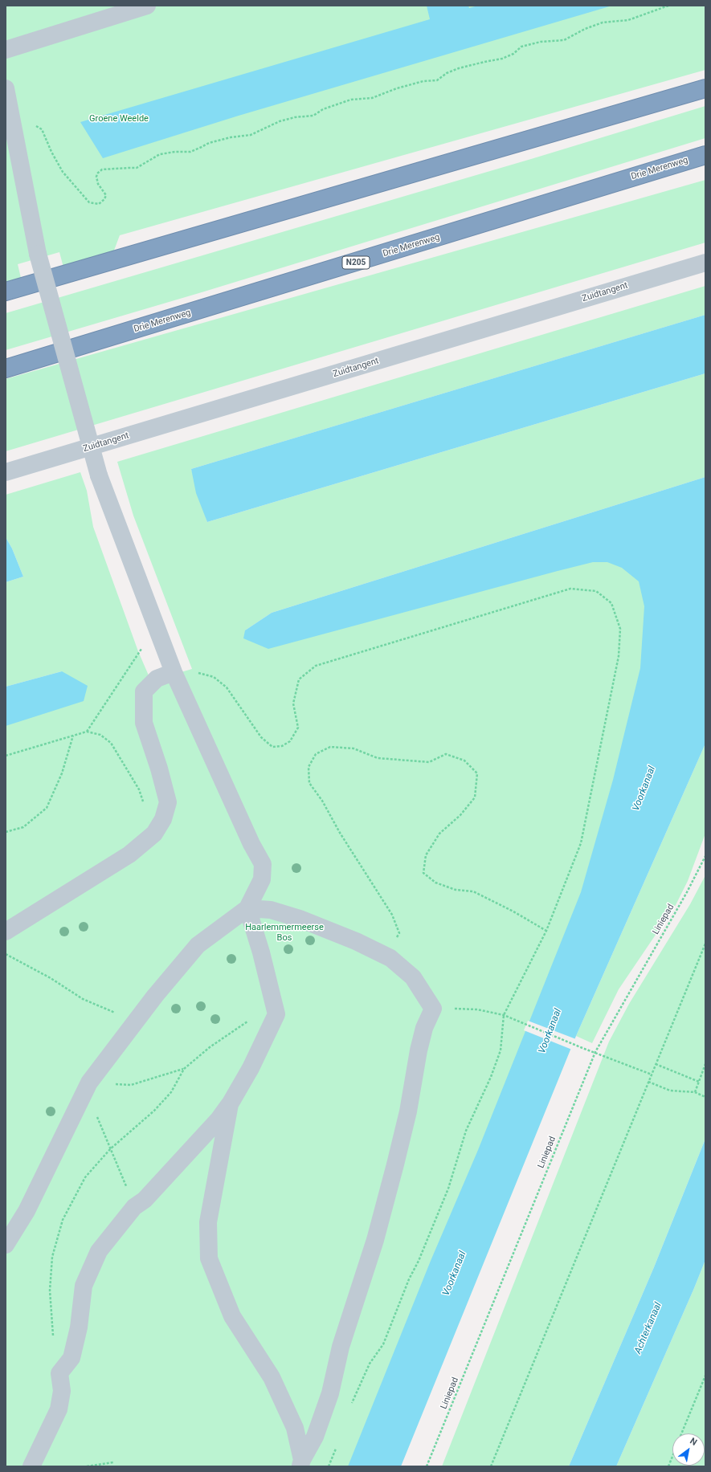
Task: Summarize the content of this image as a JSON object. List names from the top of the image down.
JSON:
{
  "streets": {
    "highway": ["Drie Merenweg", "N205"],
    "street": ["Zuidtangent"],
    "path": ["Liniepad"]
  },
  "water": ["Voorkanaal", "Achterkanaal"],
  "parks": ["Groene Weelde", "Haarlemmermeerse Bos"],
  "north": "top right"
}
